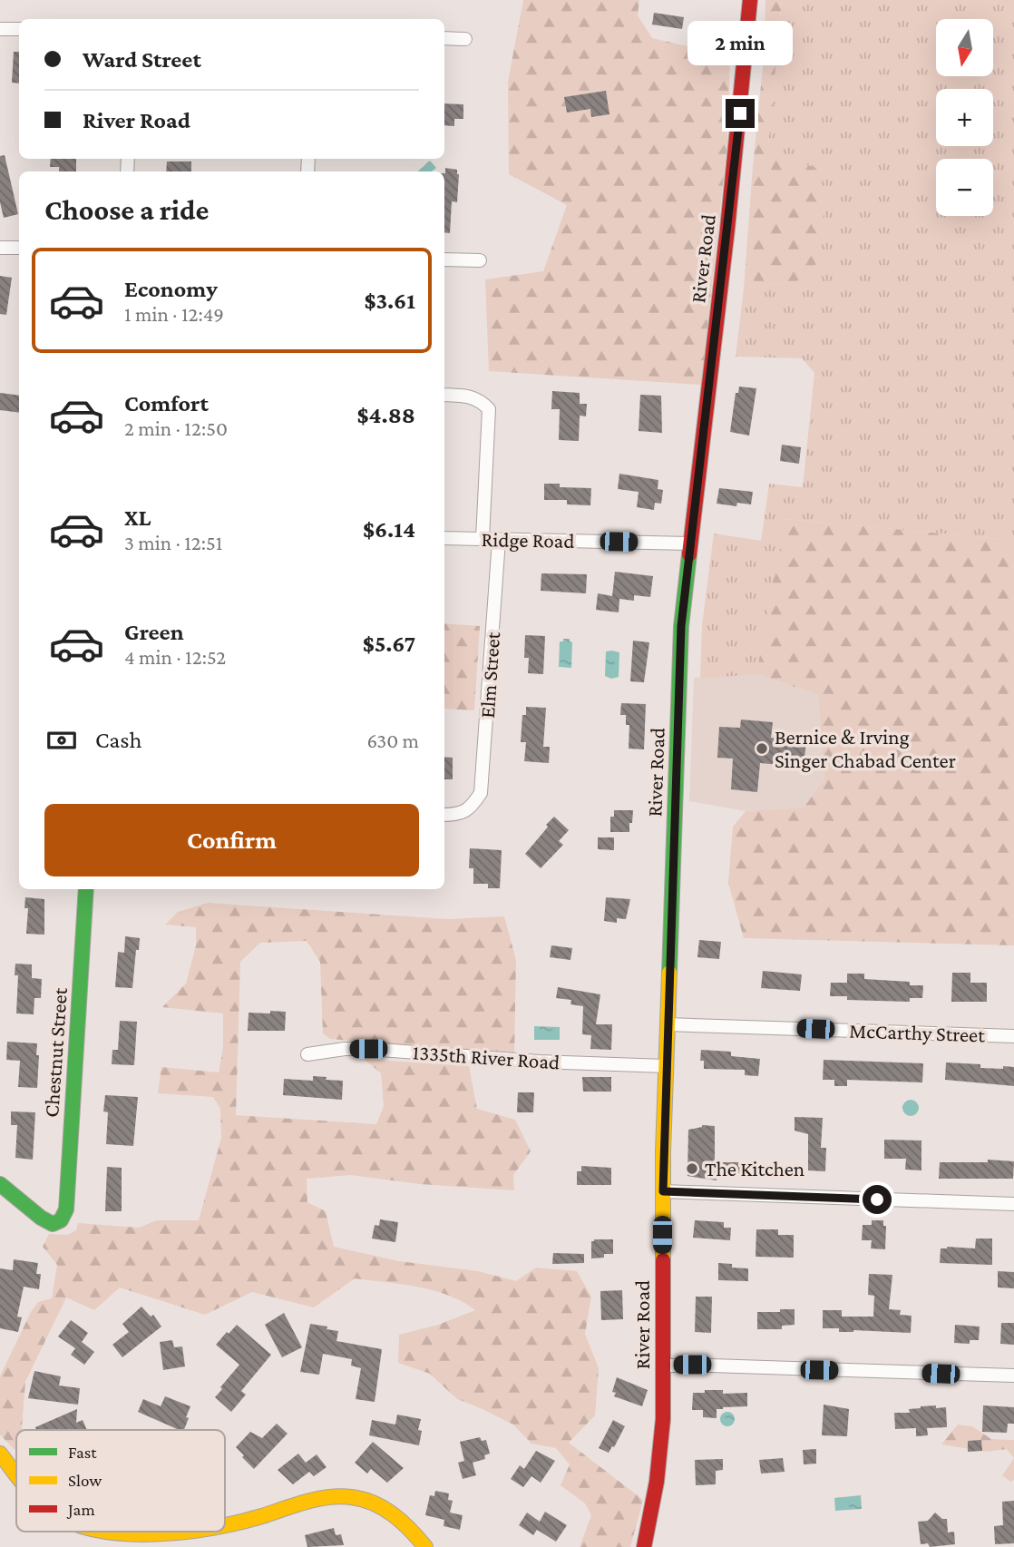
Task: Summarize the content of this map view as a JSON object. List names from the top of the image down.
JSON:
{
  "streets": {
    "street": [
      "River Road",
      "Ridge Road",
      "Elm Street",
      "McCarthy Street",
      "Chestnut Street",
      "1335th River Road"
    ]
  },
  "crossings": [
    ["River Road", "Ridge Road"],
    ["River Road", "McCarthy Street"],
    ["River Road", "1335th River Road"],
    ["Ridge Road", "Elm Street"]
  ],
  "places": ["Bernice & Irving Singer Chabad Center", "The Kitchen"],
  "legend": ["Fast", "Slow", "Jam"],
  "north": "bottom",
  "page": {
    "map_buttons": ["+", "−"],
    "banner": ["Ward Street", "River Road"],
    "bubble": "2 min",
    "heading": "Choose a ride",
    "list": [
      {
        "name": "Economy",
        "note": "1 min · 12:49",
        "value": "$3.61"
      },
      {
        "name": "Comfort",
        "note": "2 min · 12:50",
        "value": "$4.88"
      },
      {
        "name": "XL",
        "note": "3 min · 12:51",
        "value": "$6.14"
      },
      {
        "name": "Green",
        "note": "4 min · 12:52",
        "value": "$5.67"
      }
    ],
    "pay": ["Cash", "630 m"],
    "buttons": "Confirm"
  }
}
